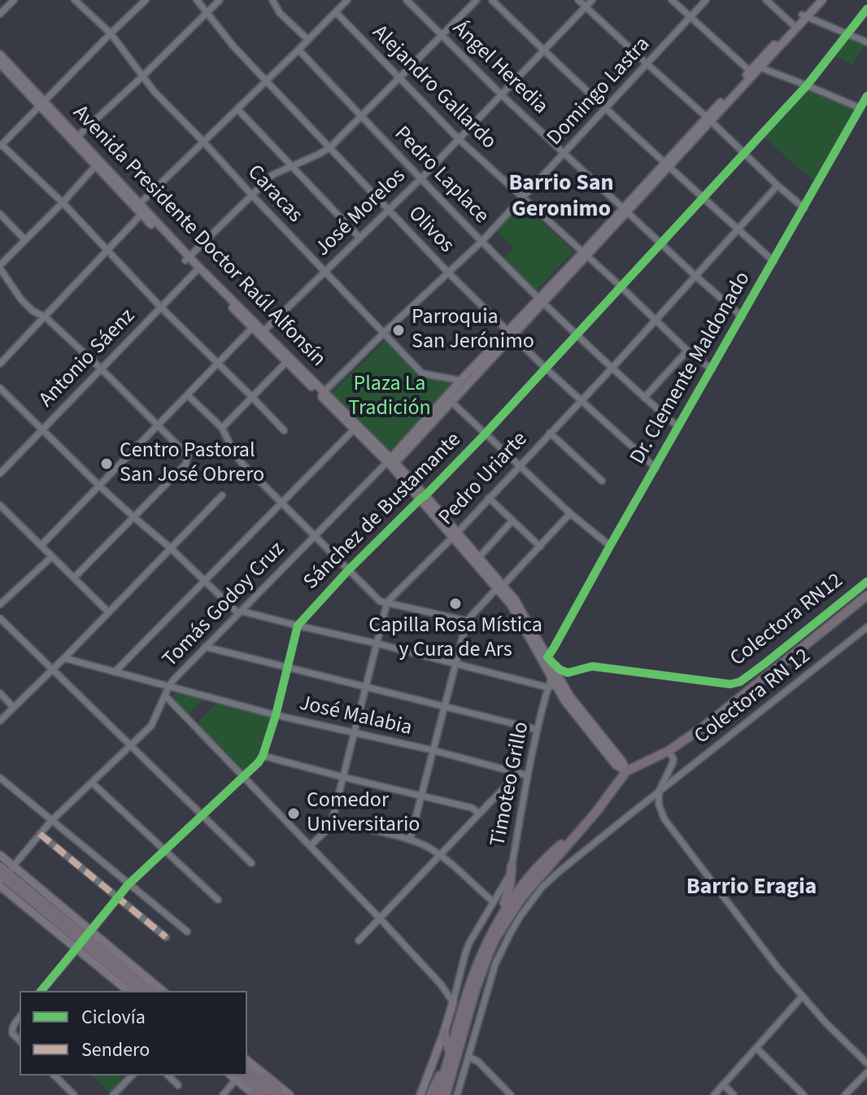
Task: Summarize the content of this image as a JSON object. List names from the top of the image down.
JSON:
{
  "streets": {
    "main road": ["Avenida Presidente Doctor Raúl Alfonsín"],
    "street": [
      "Ángel Heredia",
      "Alejandro Gallardo",
      "Domingo Lastra",
      "Pedro Laplace",
      "Caracas",
      "José Morelos",
      "Olivos",
      "Antonio Sáenz",
      "Dr. Clemente Maldonado",
      "Pedro Uriarte",
      "Sánchez de Bustamante",
      "Tomás Godoy Cruz",
      "Colectora RN12",
      "Colectora RN 12",
      "José Malabia",
      "Timoteo Grillo"
    ]
  },
  "crossings": [
    ["Ángel Heredia", "Domingo Lastra"],
    ["Ángel Heredia", "José Morelos"],
    ["Ángel Heredia", "Dr. Clemente Maldonado"],
    ["Ángel Heredia", "Pedro Uriarte"],
    ["Ángel Heredia", "Sánchez de Bustamante"],
    ["Alejandro Gallardo", "Domingo Lastra"],
    ["Alejandro Gallardo", "José Morelos"],
    ["Alejandro Gallardo", "Dr. Clemente Maldonado"],
    ["Alejandro Gallardo", "Pedro Uriarte"],
    ["Alejandro Gallardo", "Sánchez de Bustamante"],
    ["Domingo Lastra", "Pedro Laplace"],
    ["Domingo Lastra", "Caracas"],
    ["Domingo Lastra", "Olivos"],
    ["Domingo Lastra", "Avenida Presidente Doctor Raúl Alfonsín"],
    ["Pedro Laplace", "José Morelos"],
    ["Pedro Laplace", "Dr. Clemente Maldonado"],
    ["Pedro Laplace", "Pedro Uriarte"],
    ["Pedro Laplace", "Sánchez de Bustamante"],
    ["Caracas", "José Morelos"],
    ["José Morelos", "Olivos"],
    ["José Morelos", "Avenida Presidente Doctor Raúl Alfonsín"],
    ["Olivos", "Dr. Clemente Maldonado"],
    ["Olivos", "Pedro Uriarte"],
    ["Olivos", "Sánchez de Bustamante"],
    ["Avenida Presidente Doctor Raúl Alfonsín", "Antonio Sáenz"],
    ["Avenida Presidente Doctor Raúl Alfonsín", "Dr. Clemente Maldonado"],
    ["Avenida Presidente Doctor Raúl Alfonsín", "Pedro Uriarte"],
    ["Avenida Presidente Doctor Raúl Alfonsín", "Sánchez de Bustamante"],
    ["Avenida Presidente Doctor Raúl Alfonsín", "Tomás Godoy Cruz"],
    ["Avenida Presidente Doctor Raúl Alfonsín", "Colectora RN12"],
    ["Avenida Presidente Doctor Raúl Alfonsín", "Timoteo Grillo"],
    ["Sánchez de Bustamante", "José Malabia"],
    ["Tomás Godoy Cruz", "José Malabia"],
    ["Colectora RN12", "Timoteo Grillo"],
    ["José Malabia", "Timoteo Grillo"]
  ],
  "districts": ["Barrio San Geronimo", "Barrio Eragia"],
  "parks": ["Plaza La Tradición"],
  "places": [
    "Parroquia San Jerónimo",
    "Centro Pastoral San José Obrero",
    "Capilla Rosa Mística y Cura de Ars",
    "Comedor Universitario"
  ],
  "legend": ["Ciclovía", "Sendero"]
}
